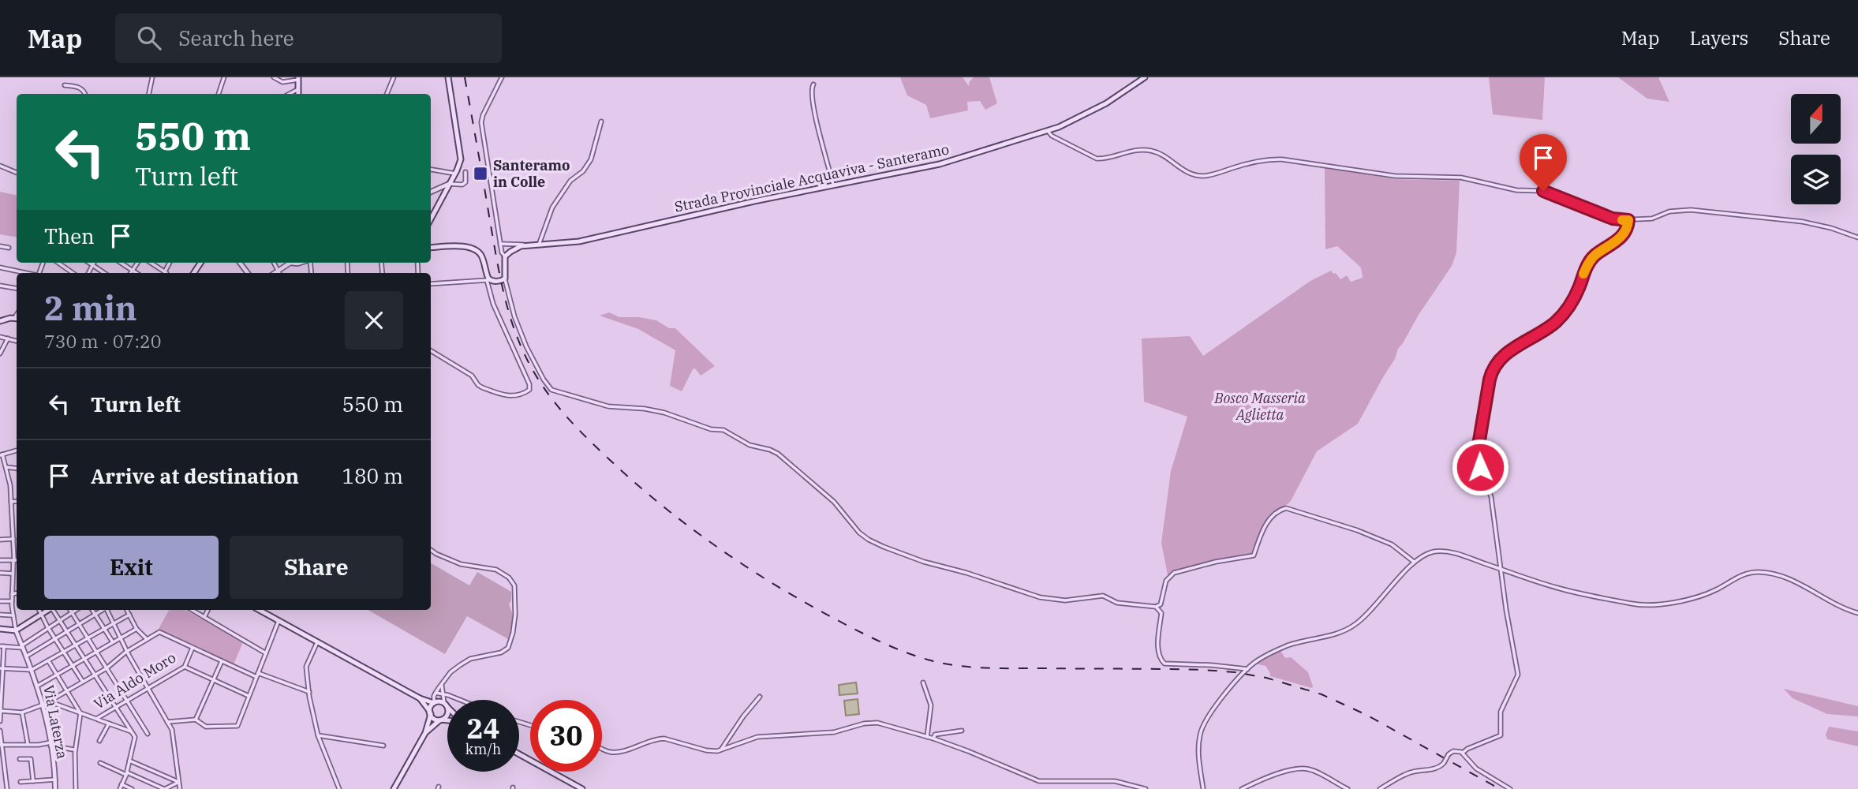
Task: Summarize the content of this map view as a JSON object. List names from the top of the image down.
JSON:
{
  "streets": {
    "main road": ["Strada Provinciale Acquaviva - Santeramo"],
    "street": ["Via Aldo Moro", "Via Laterza"]
  },
  "parks": ["Bosco Masseria Aglietta"],
  "places": {
    "transit": ["Santeramo in Colle"]
  },
  "north": "top",
  "page": {
    "header": "Map",
    "search": "Search here",
    "nav": ["Map", "Layers", "Share"],
    "turn": ["550 m", "Turn left"],
    "then": "Then",
    "heading": ["2 min", "730 m · 07:20"],
    "list": [
      {
        "name": "Turn left",
        "value": "550 m"
      },
      {
        "name": "Arrive at destination",
        "value": "180 m"
      }
    ],
    "buttons": ["Exit", "Share"],
    "speed": "24 km/h",
    "limit": "30"
  }
}
